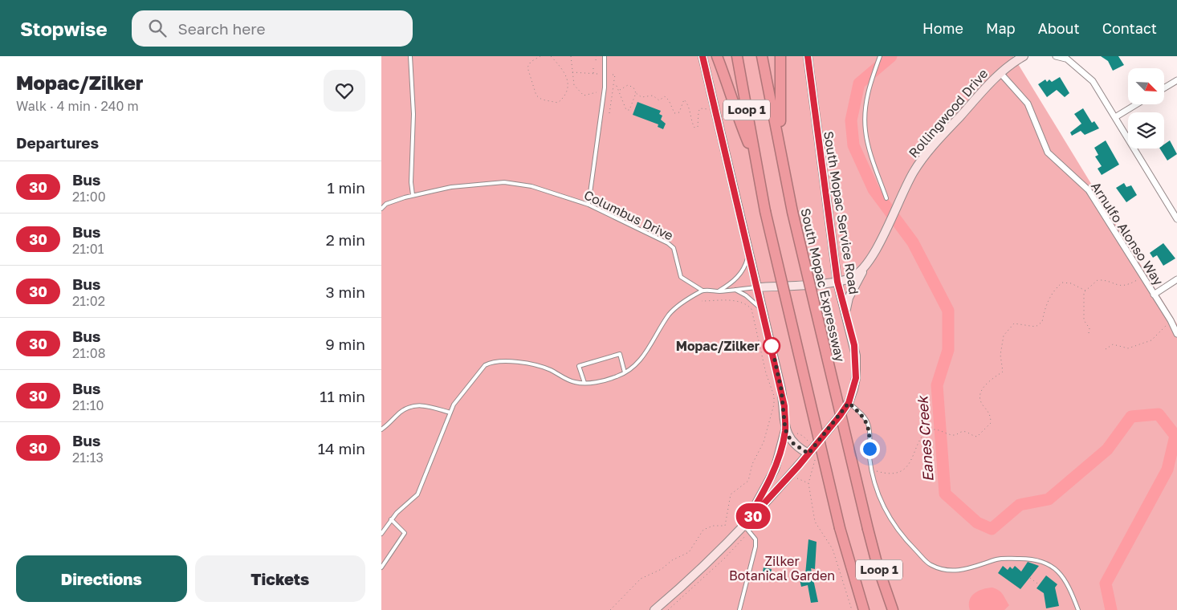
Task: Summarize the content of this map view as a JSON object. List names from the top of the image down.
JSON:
{
  "streets": {
    "highway": ["Loop 1", "South Mopac Expressway"],
    "main road": ["Rollingwood Drive", "South Mopac Service Road"],
    "street": ["Arnulfo Alonso Way"],
    "lane": ["Columbus Drive"]
  },
  "crossings": [
    ["Rollingwood Drive", "South Mopac Service Road"],
    ["Rollingwood Drive", "Arnulfo Alonso Way"]
  ],
  "water": ["Eanes Creek"],
  "parks": ["Zilker Botanical Garden"],
  "places": ["Mopac/Zilker"],
  "lines": ["bus line 30"],
  "north": "bottom right",
  "page": {
    "header": "Stopwise",
    "search": "Search here",
    "nav": [
      "Home",
      "Map",
      "About",
      "Contact"
    ],
    "heading": [
      ["Mopac/Zilker", "Walk · 4 min · 240 m"],
      "Departures"
    ],
    "on_map": "30",
    "list": [
      {
        "mark": "30",
        "name": "Bus",
        "note": "21:00",
        "value": "1 min"
      },
      {
        "mark": "30",
        "name": "Bus",
        "note": "21:01",
        "value": "2 min"
      },
      {
        "mark": "30",
        "name": "Bus",
        "note": "21:02",
        "value": "3 min"
      },
      {
        "mark": "30",
        "name": "Bus",
        "note": "21:08",
        "value": "9 min"
      },
      {
        "mark": "30",
        "name": "Bus",
        "note": "21:10",
        "value": "11 min"
      },
      {
        "mark": "30",
        "name": "Bus",
        "note": "21:13",
        "value": "14 min"
      }
    ],
    "buttons": ["Directions", "Tickets"]
  }
}
